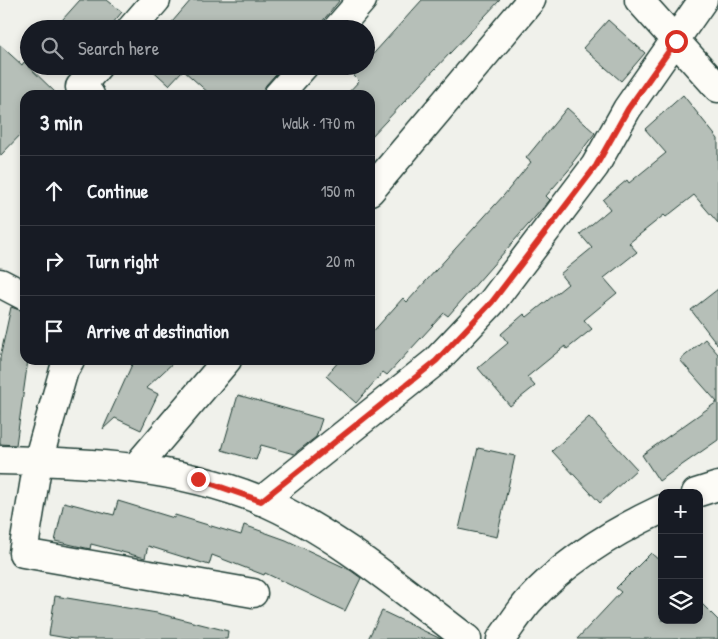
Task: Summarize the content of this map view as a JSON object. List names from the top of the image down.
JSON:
{
  "page": {
    "search": "Search here",
    "heading": ["3 min", "Walk · 170 m"],
    "list": [
      ["Continue", "150 m"],
      ["Turn right", "20 m"],
      "Arrive at destination"
    ],
    "map_buttons": ["+", "−"]
  }
}
